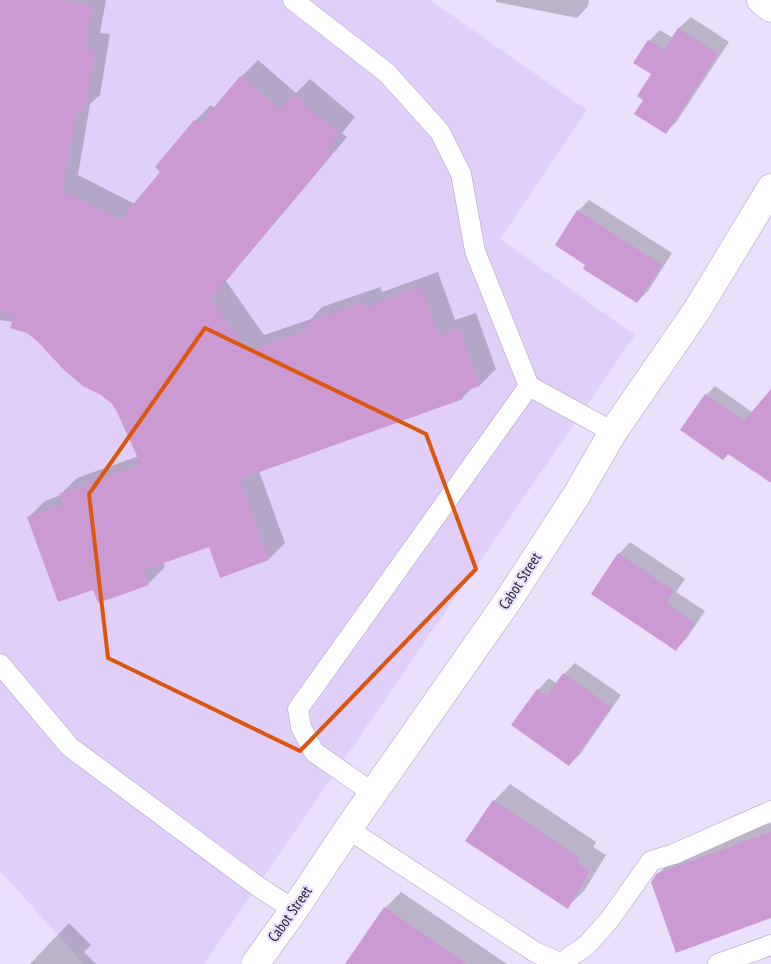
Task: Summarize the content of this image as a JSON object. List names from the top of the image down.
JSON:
{
  "streets": {
    "main road": ["Cabot Street"]
  }
}
